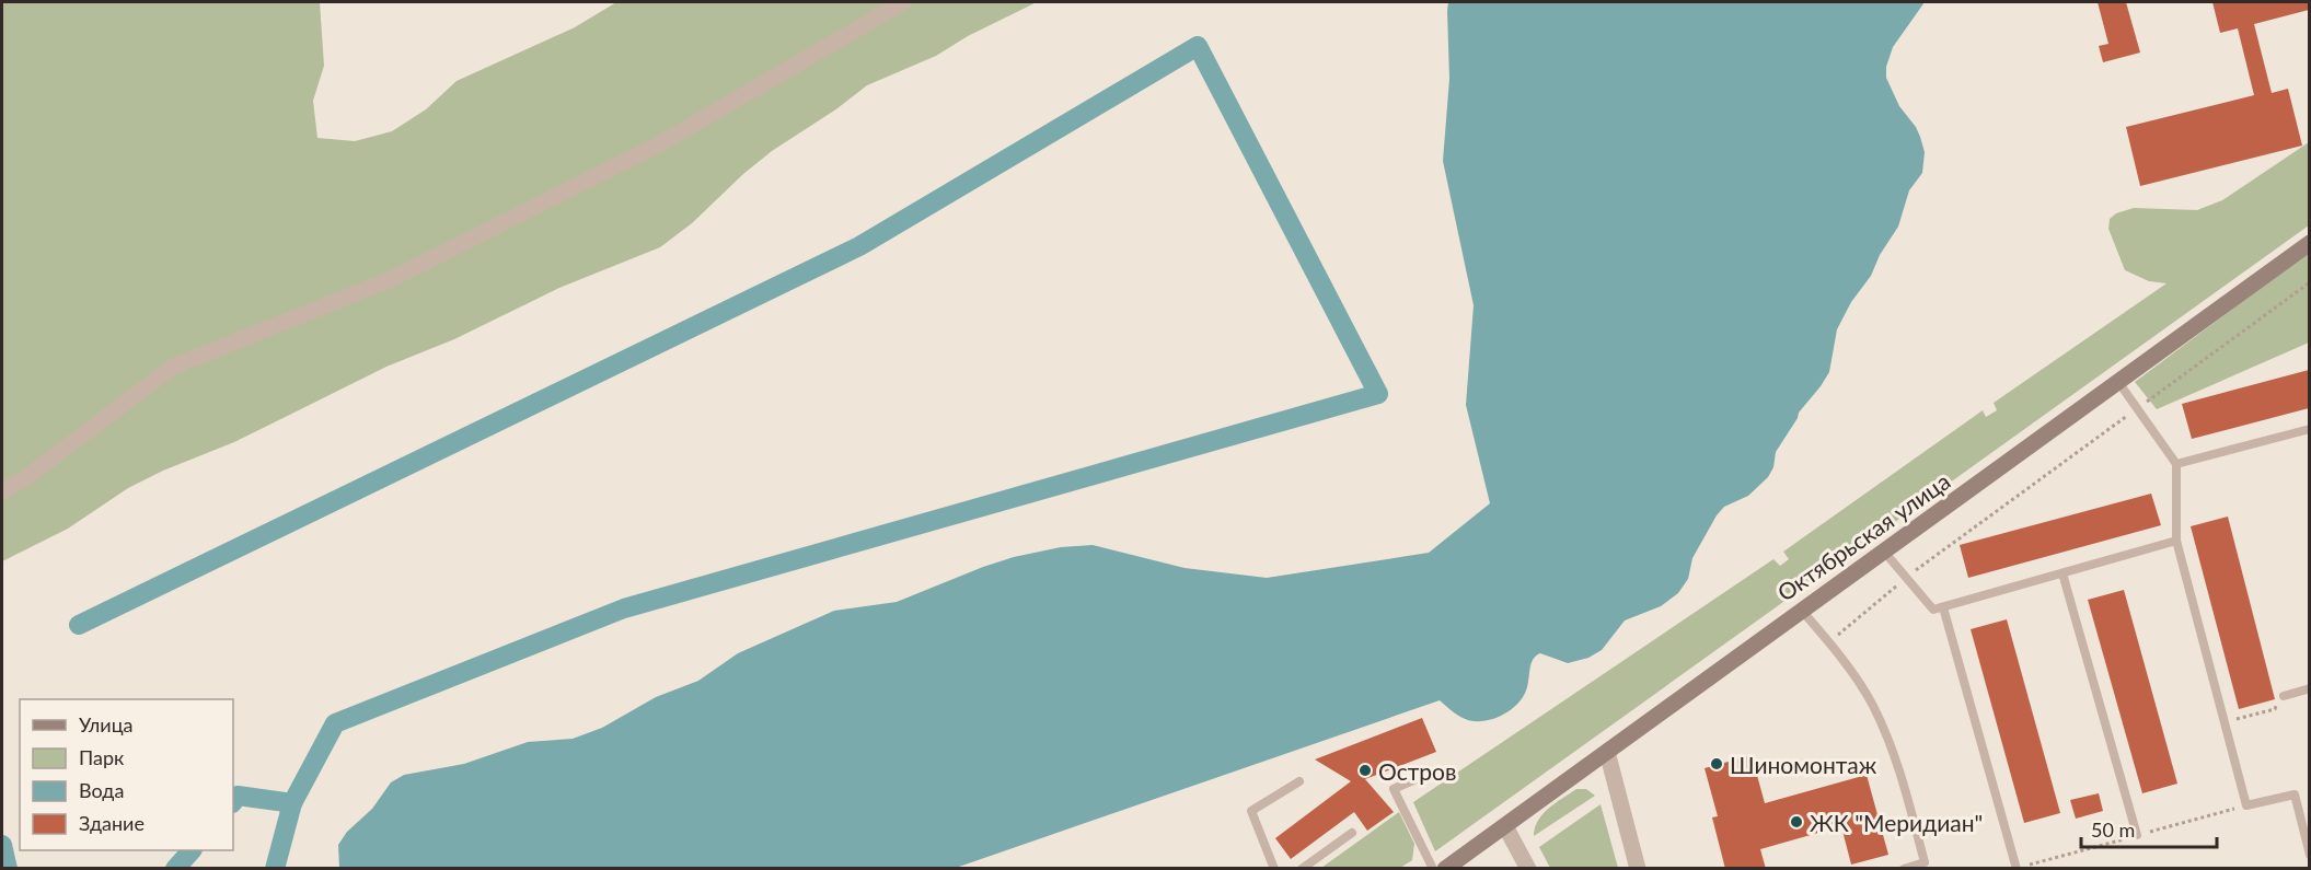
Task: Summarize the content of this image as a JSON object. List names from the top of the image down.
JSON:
{
  "streets": {
    "main road": ["Октябрьская улица"]
  },
  "places": ["Шиномонтаж", "Остров", "ЖК \"Меридиан\""],
  "legend": [
    "Улица",
    "Парк",
    "Вода",
    "Здание"
  ],
  "scale_bar": "50 m"
}
